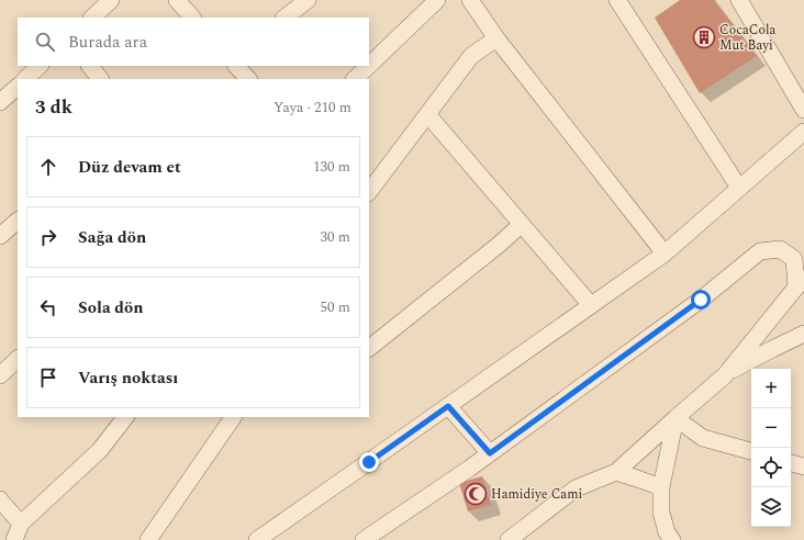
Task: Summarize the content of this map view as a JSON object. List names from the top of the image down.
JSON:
{
  "places": {
    "building": ["CocaCola Mut Bayi"],
    "mosque": ["Hamidiye Cami"]
  },
  "page": {
    "search": "Burada ara",
    "heading": ["3 dk", "Yaya · 210 m"],
    "list": [
      ["Düz devam et", "130 m"],
      ["Sağa dön", "30 m"],
      ["Sola dön", "50 m"],
      "Varış noktası"
    ],
    "map_buttons": ["+", "−"]
  }
}
